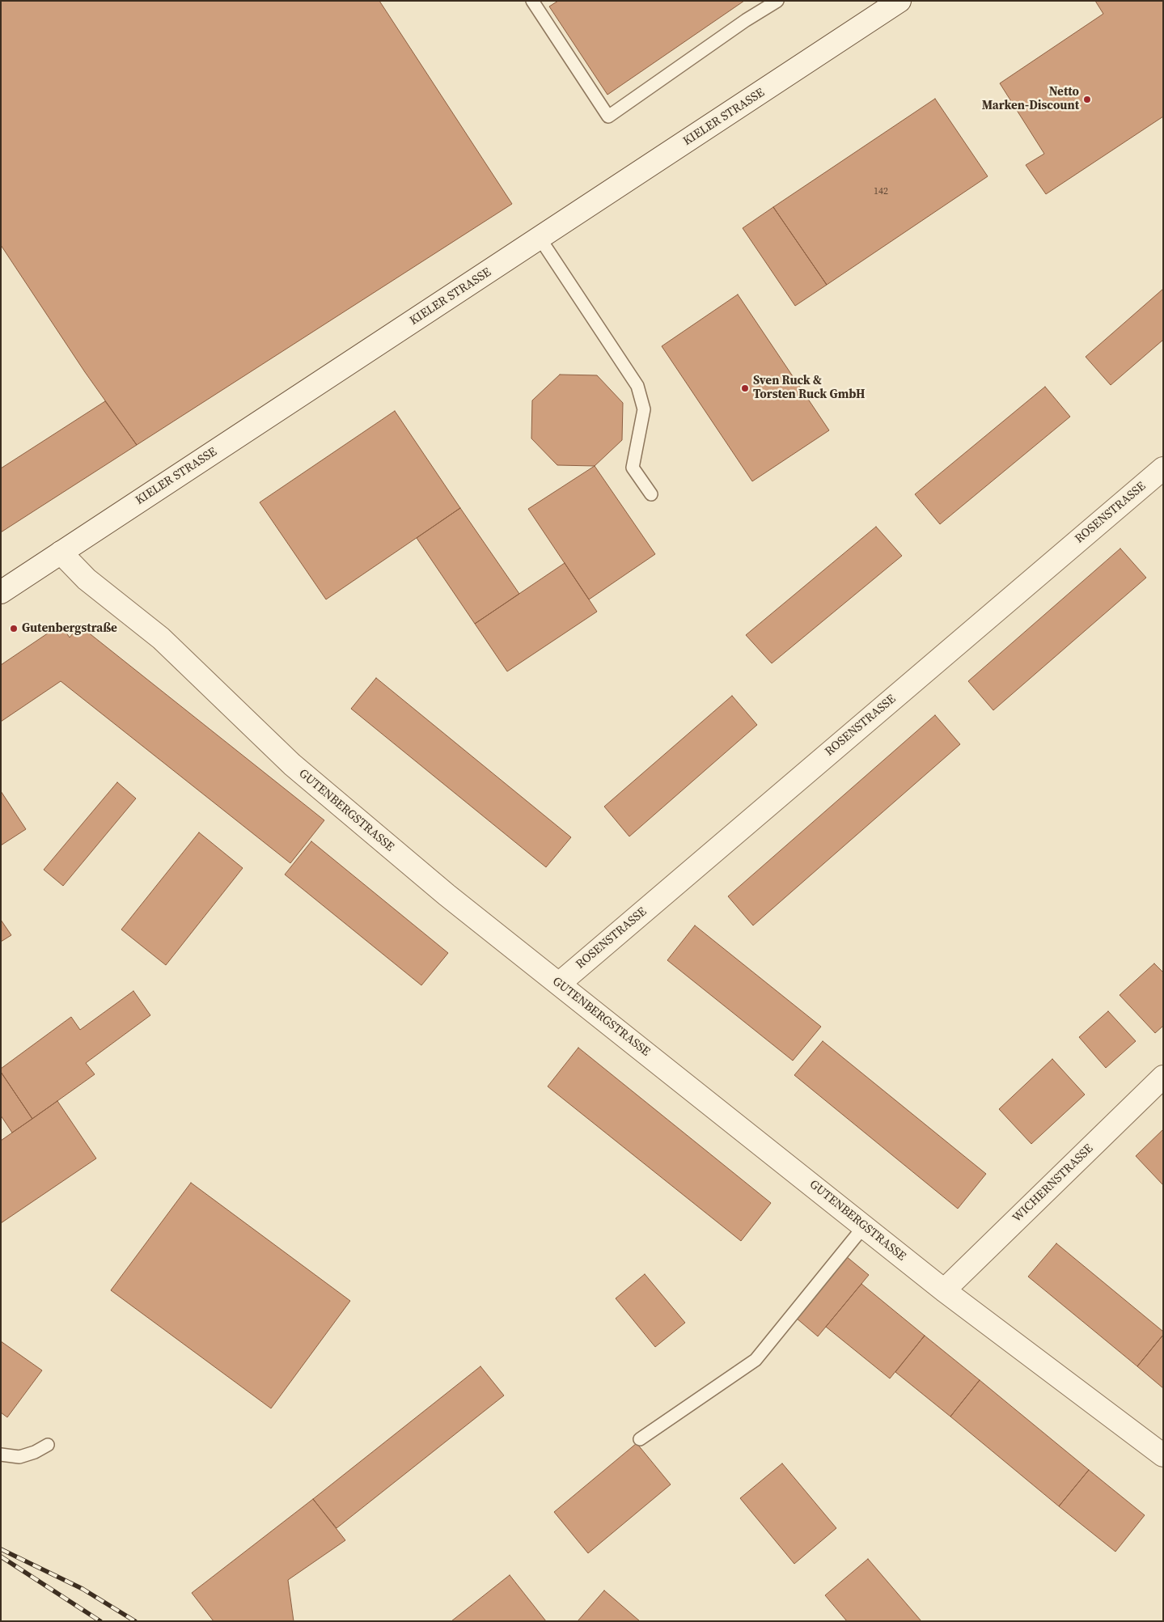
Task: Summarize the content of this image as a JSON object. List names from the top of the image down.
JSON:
{
  "streets": {
    "street": [
      "KIELER STRASSE",
      "ROSENSTRASSE",
      "GUTENBERGSTRASSE",
      "WICHERNSTRASSE"
    ]
  },
  "crossings": [
    ["KIELER STRASSE", "GUTENBERGSTRASSE"],
    ["ROSENSTRASSE", "GUTENBERGSTRASSE"],
    ["GUTENBERGSTRASSE", "WICHERNSTRASSE"]
  ],
  "places": ["Netto Marken-Discount", "Sven Ruck & Torsten Ruck GmbH", "Gutenbergstraße"],
  "house_numbers": ["142"]
}
